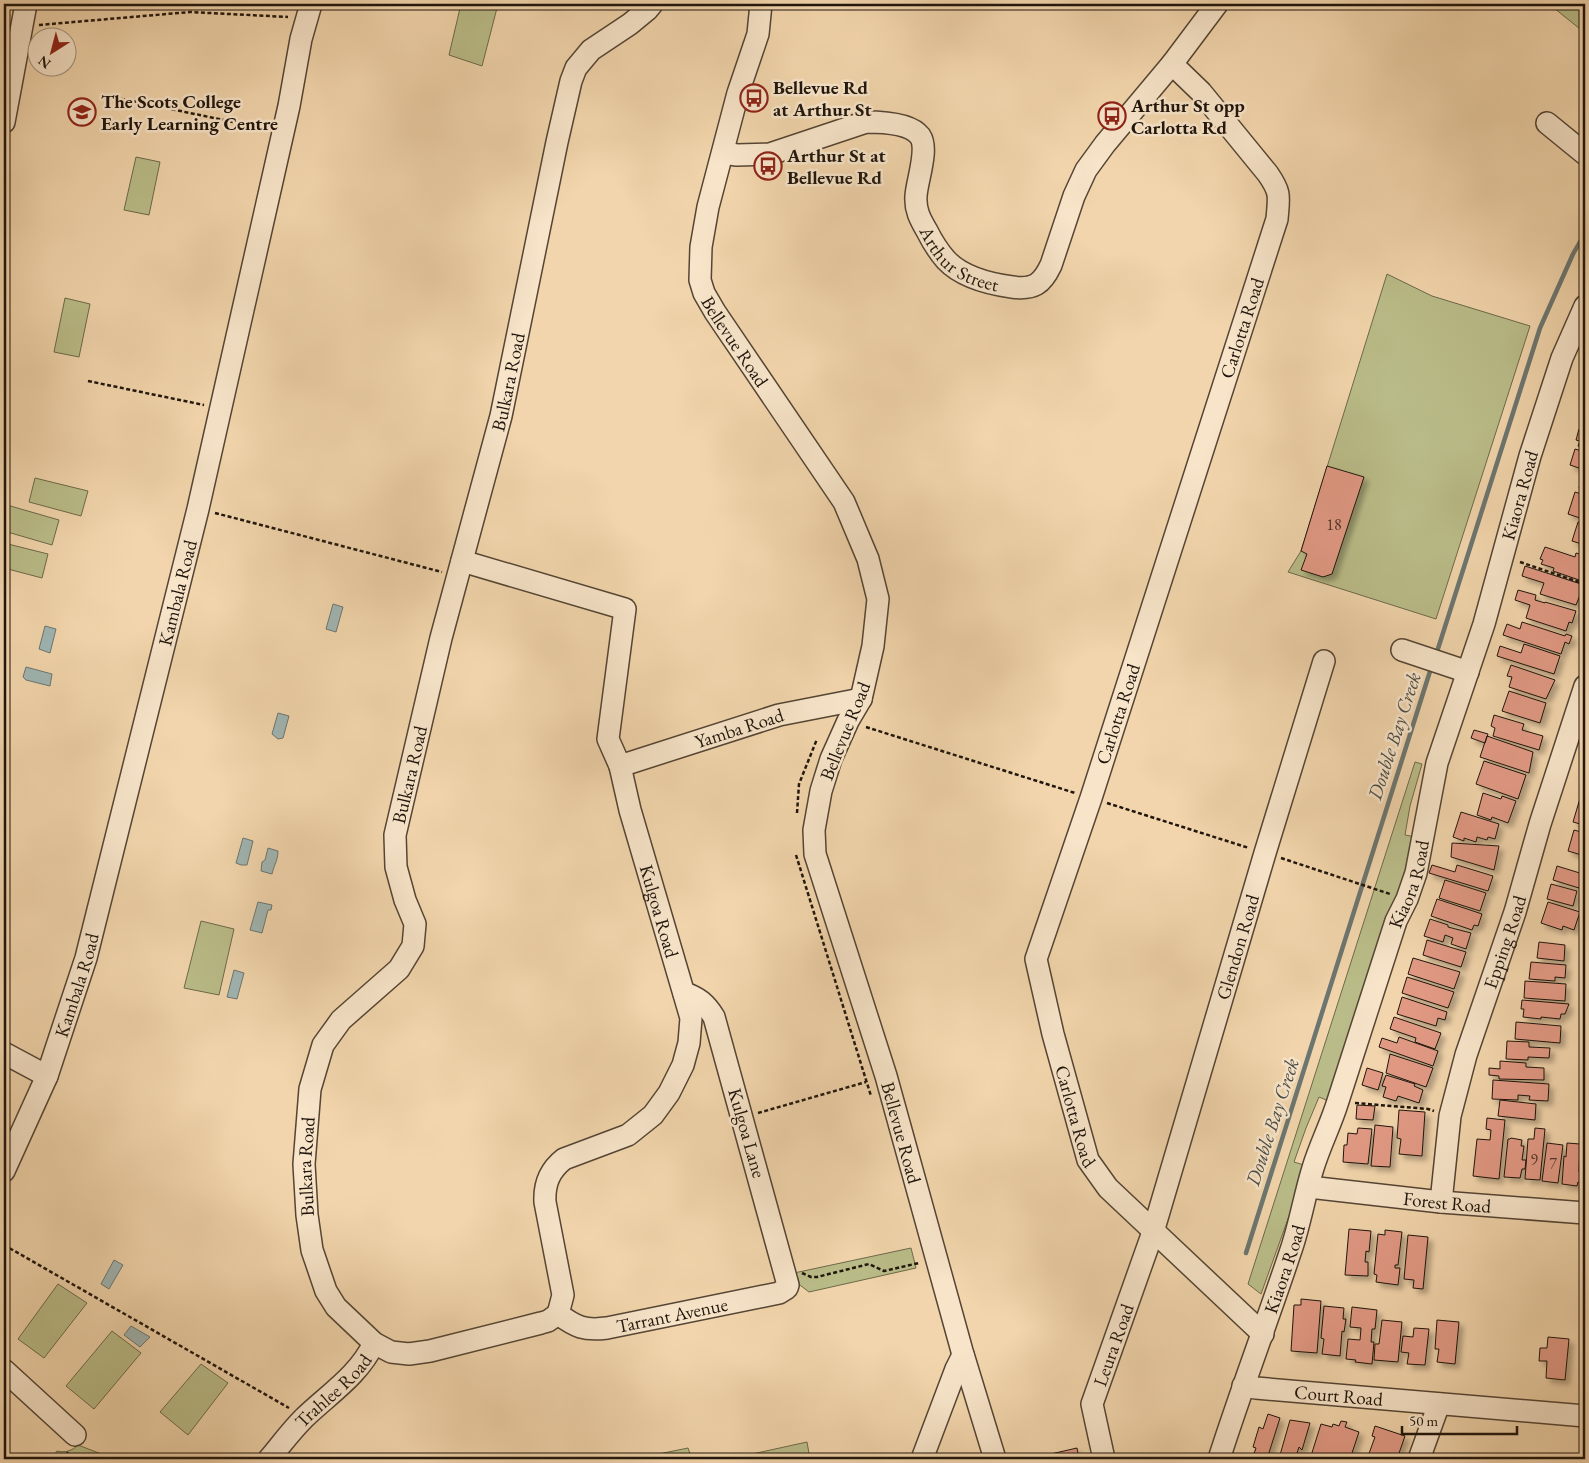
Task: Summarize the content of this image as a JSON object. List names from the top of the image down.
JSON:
{
  "streets": {
    "street": [
      "Arthur Street",
      "Carlotta Road",
      "Bellevue Road",
      "Bulkara Road",
      "Kiaora Road",
      "Kambala Road",
      "Yamba Road",
      "Kulgoa Road",
      "Epping Road",
      "Glendon Road",
      "Kulgoa Lane",
      "Forest Road",
      "Tarrant Avenue",
      "Leura Road",
      "Trahlee Road",
      "Court Road"
    ]
  },
  "crossings": [
    ["Arthur Street", "Carlotta Road"],
    ["Arthur Street", "Bellevue Road"],
    ["Carlotta Road", "Kiaora Road"],
    ["Carlotta Road", "Glendon Road"],
    ["Carlotta Road", "Leura Road"],
    ["Bellevue Road", "Yamba Road"],
    ["Bulkara Road", "Kulgoa Road"],
    ["Bulkara Road", "Tarrant Avenue"],
    ["Bulkara Road", "Trahlee Road"],
    ["Kiaora Road", "Forest Road"],
    ["Kiaora Road", "Court Road"],
    ["Yamba Road", "Kulgoa Road"],
    ["Kulgoa Road", "Kulgoa Lane"],
    ["Kulgoa Road", "Tarrant Avenue"],
    ["Epping Road", "Forest Road"],
    ["Glendon Road", "Leura Road"],
    ["Kulgoa Lane", "Tarrant Avenue"]
  ],
  "water": ["Double Bay Creek"],
  "places": {
    "bus stop": ["Bellevue Rd at Arthur St", "Arthur St opp Carlotta Rd", "Arthur St at Bellevue Rd"],
    "school or university": ["The Scots College Early Learning Centre"]
  },
  "house_numbers": ["18", "9", "7"],
  "scale_bar": "50 m",
  "north": "bottom left"
}
